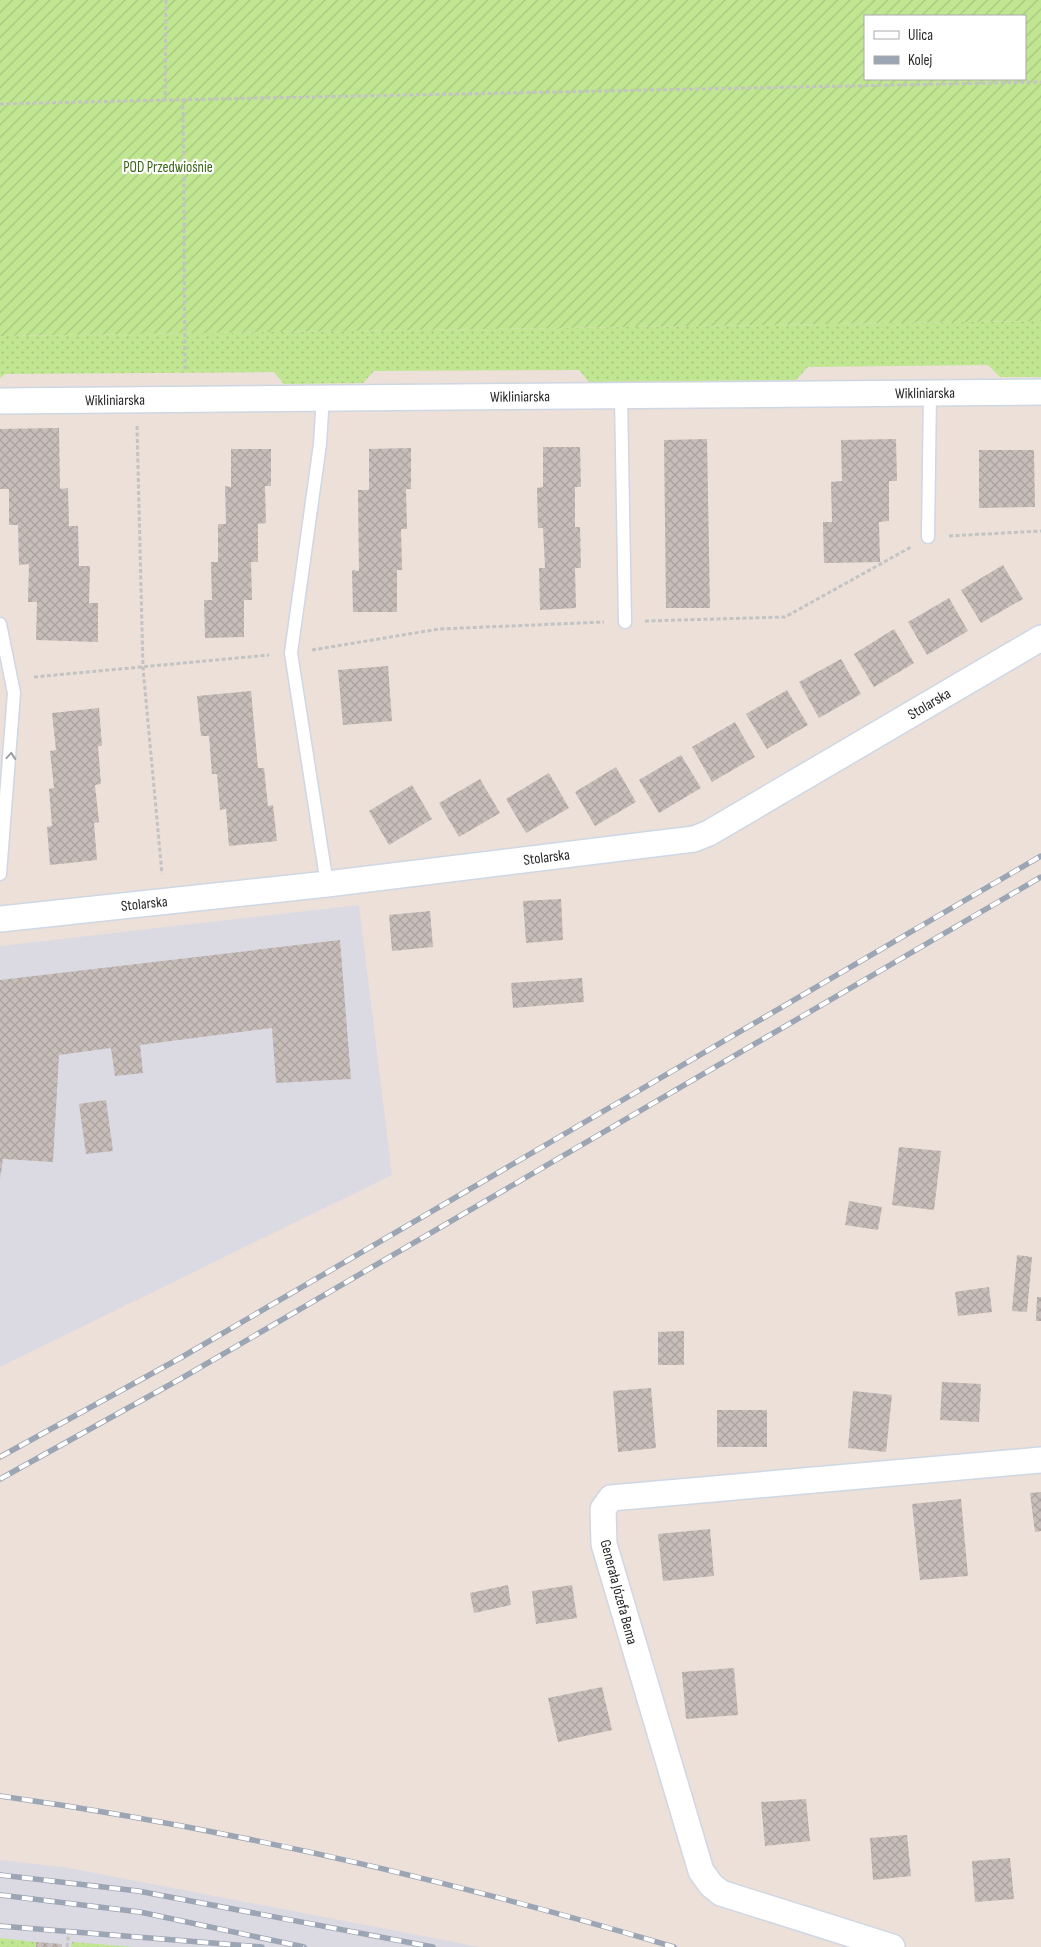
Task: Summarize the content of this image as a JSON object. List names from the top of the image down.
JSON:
{
  "streets": {
    "street": ["Wikliniarska", "Stolarska", "Generała Józefa Bema"]
  },
  "parks": ["POD Przedwiośnie"],
  "legend": ["Ulica", "Kolej"]
}
